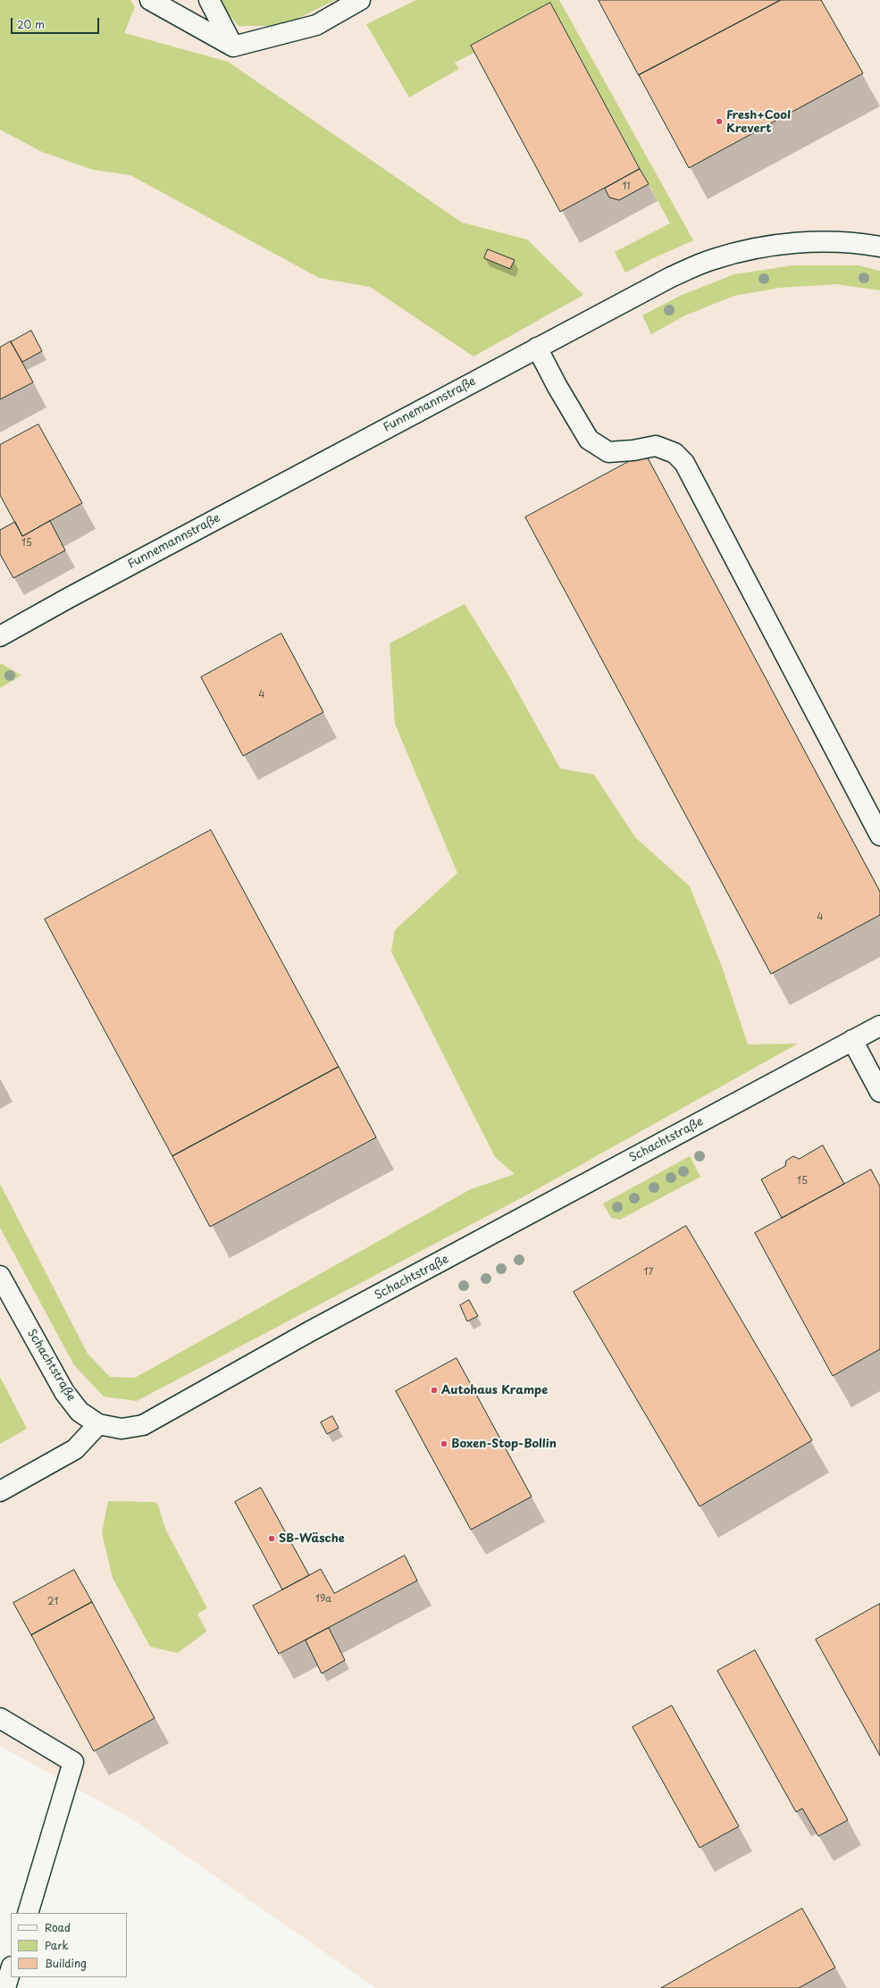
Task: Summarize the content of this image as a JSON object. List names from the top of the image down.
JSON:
{
  "streets": {
    "street": ["Funnemannstraße", "Schachtstraße"]
  },
  "places": [
    "Fresh+Cool Krevert",
    "Autohaus Krampe",
    "Boxen-Stop-Bollin",
    "SB-Wäsche"
  ],
  "house_numbers": [
    "11",
    "15",
    "4",
    "4",
    "15",
    "17",
    "19a",
    "21"
  ],
  "legend": ["Road", "Park", "Building"],
  "scale_bar": "20 m"
}
